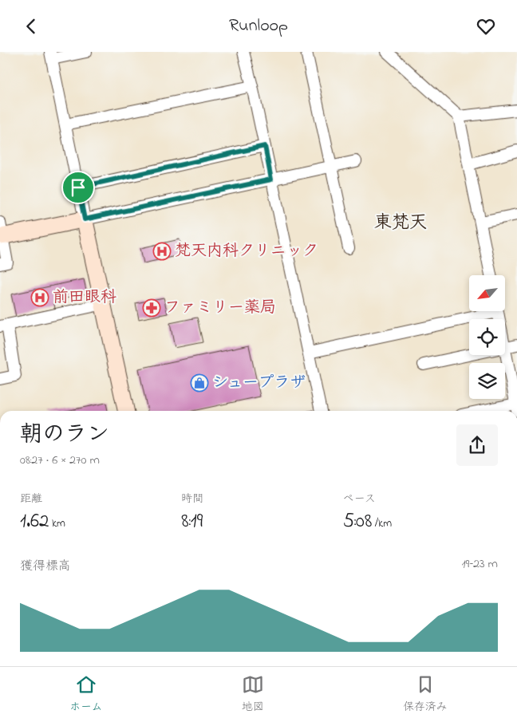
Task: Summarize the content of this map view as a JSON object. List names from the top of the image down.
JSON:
{
  "districts": ["東梵天"],
  "places": {
    "hospital": ["梵天内科クリニック", "前田眼科"],
    "pharmacy": ["ファミリー薬局"],
    "shop": ["シュープラザ"]
  },
  "north": "bottom left",
  "page": {
    "header": "Runloop",
    "heading": ["朝のラン", "08:27 · 6 × 270 m"],
    "stats": [
      ["距離", "1.62 km"],
      ["時間", "8:19"],
      ["ペース", "5:08 /km"]
    ],
    "chart": ["獲得標高", "19–23 m"],
    "tabs": ["ホーム", "地図", "保存済み"]
  }
}
